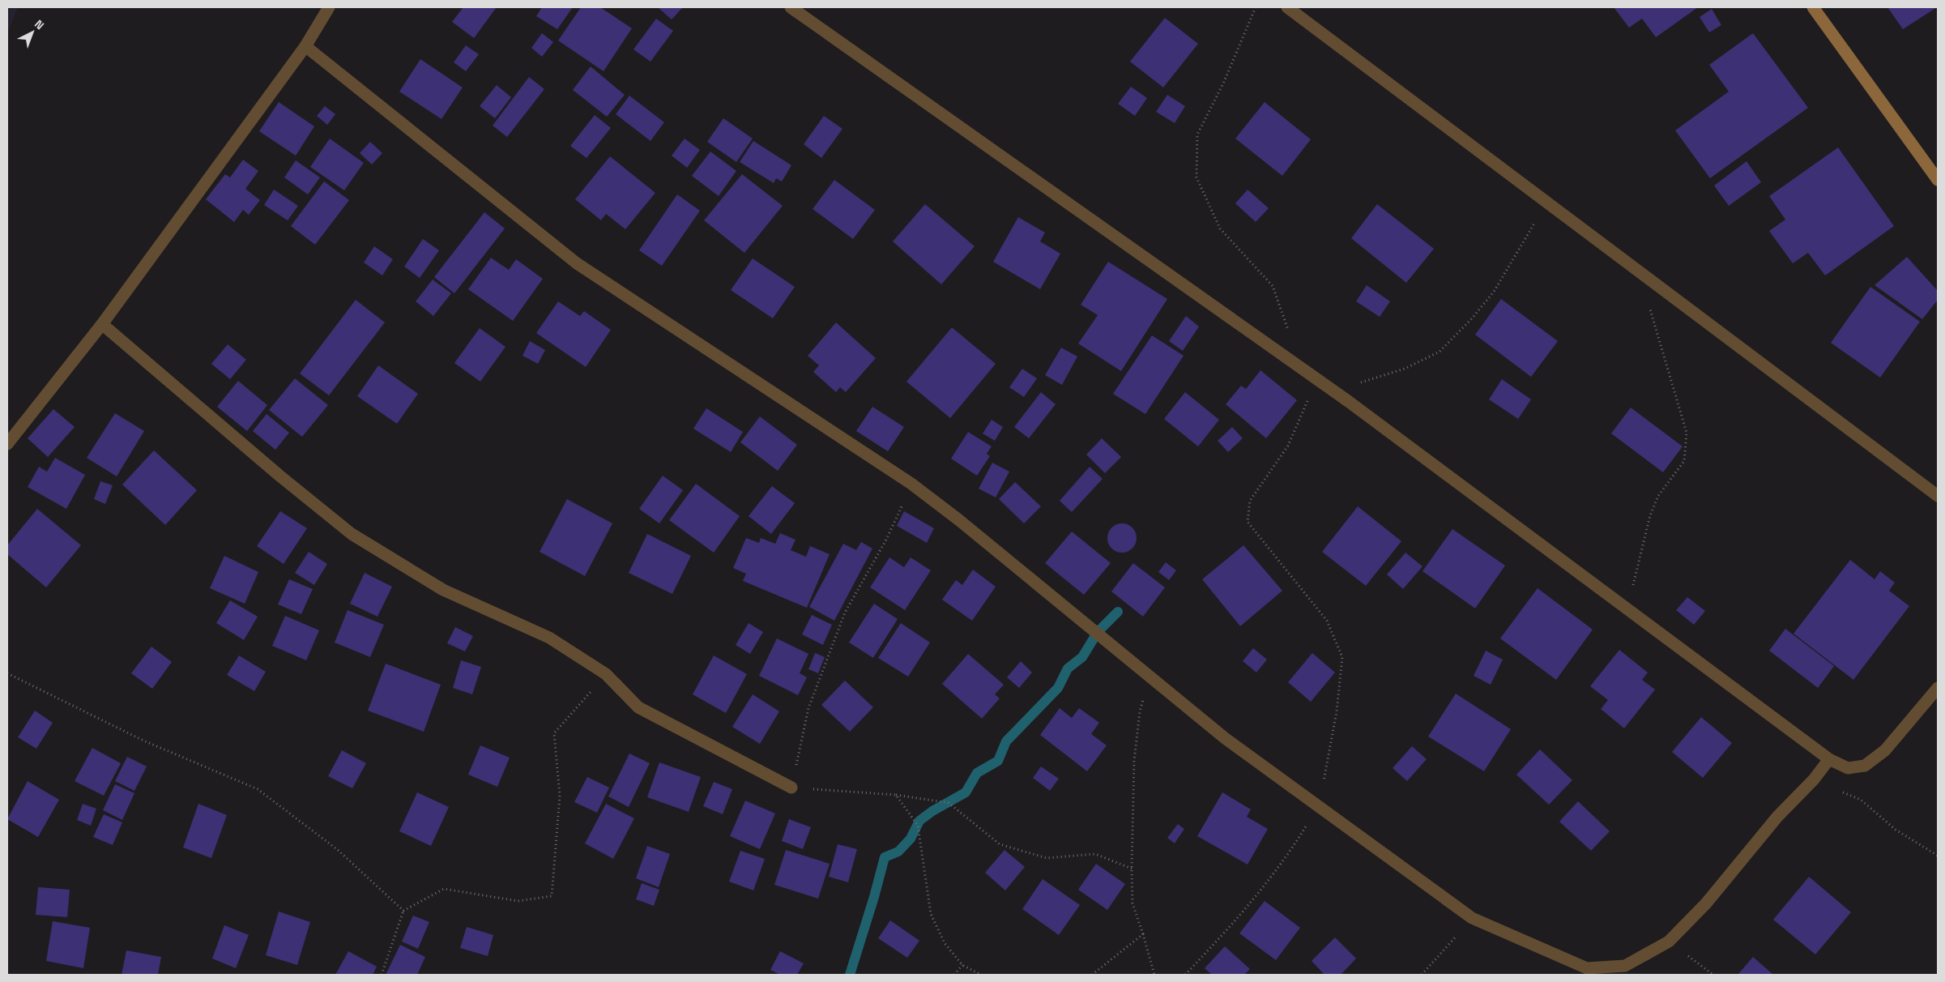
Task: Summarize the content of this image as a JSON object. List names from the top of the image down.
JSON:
{
  "north": "top right"
}
